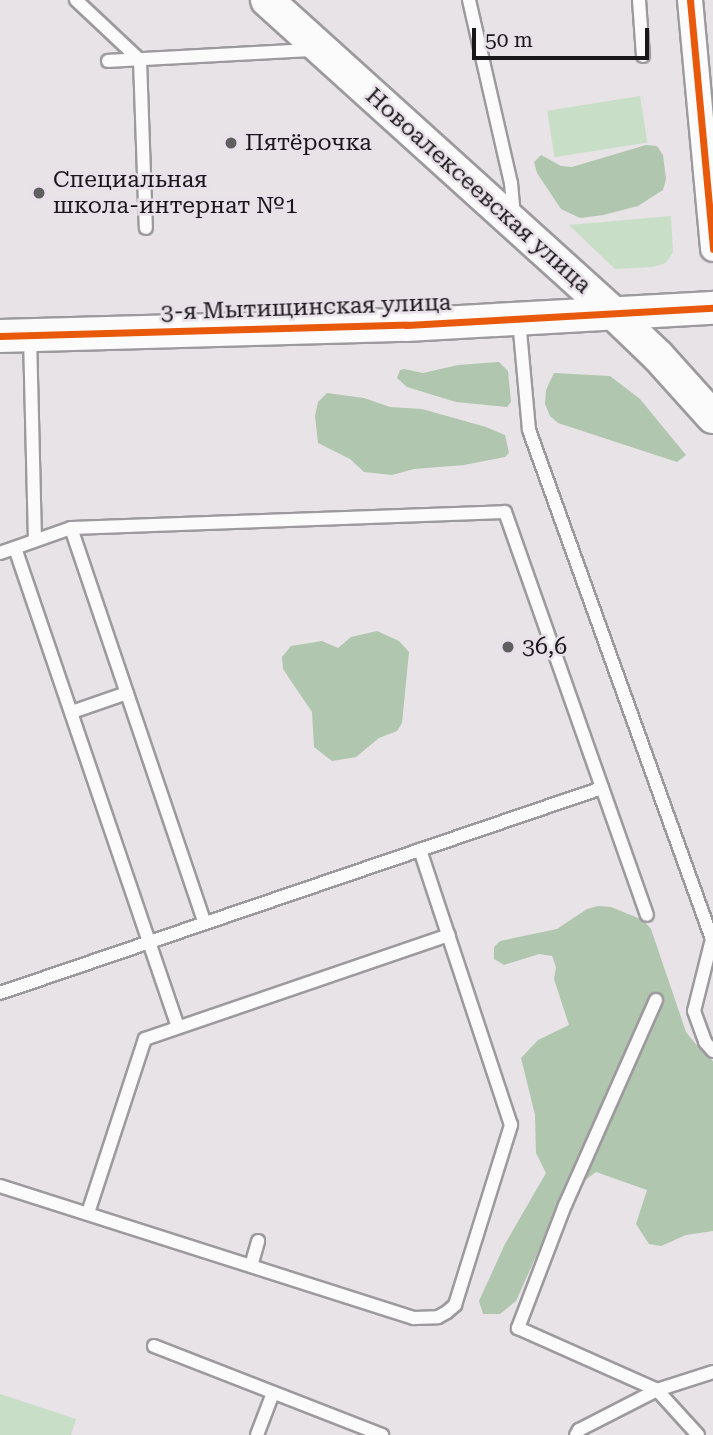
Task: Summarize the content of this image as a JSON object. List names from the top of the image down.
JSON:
{
  "streets": {
    "street": ["Новоалексеевская улица", "3-я Мытищинская улица"]
  },
  "crossings": [
    ["Новоалексеевская улица", "3-я Мытищинская улица"]
  ],
  "places": ["Пятёрочка", "Специальная школа-интернат №1", "36,6"],
  "scale_bar": "50 m"
}
